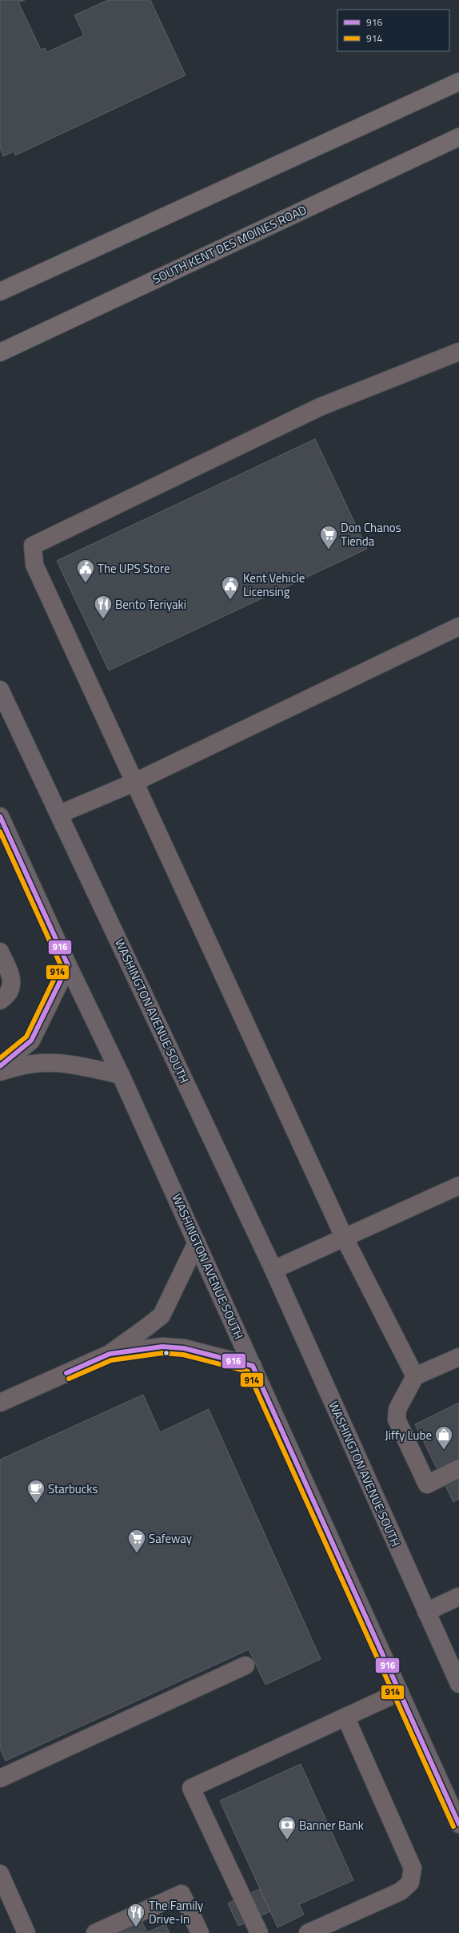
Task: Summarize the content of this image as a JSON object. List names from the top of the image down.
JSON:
{
  "streets": {
    "highway": ["SOUTH KENT DES MOINES ROAD"],
    "main road": ["WASHINGTON AVENUE SOUTH"]
  },
  "places": {
    "supermarket": ["Don Chanos Tienda", "Safeway"],
    "public building": ["The UPS Store", "Kent Vehicle Licensing"],
    "restaurant": ["Bento Teriyaki", "The Family Drive-In"],
    "shop": ["Jiffy Lube"],
    "cafe": ["Starbucks"],
    "bank": ["Banner Bank"]
  },
  "lines": ["transit line 916", "transit line 914"],
  "legend": ["916", "914"]
}
